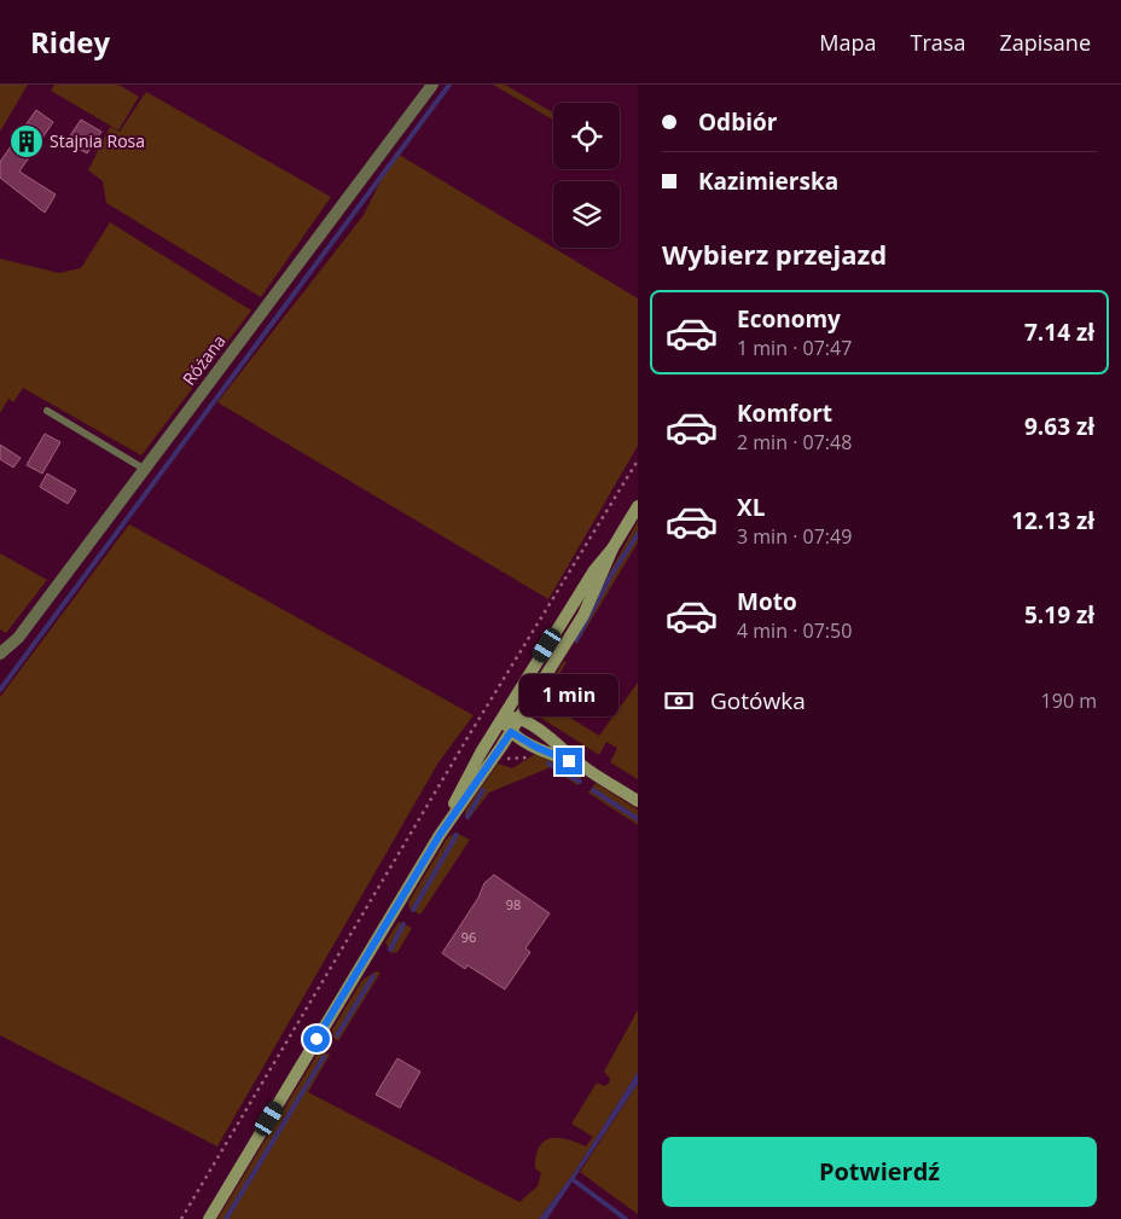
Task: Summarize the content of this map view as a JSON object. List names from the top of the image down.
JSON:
{
  "streets": {
    "street": ["Różana"]
  },
  "places": {
    "building": ["Stajnia Rosa"]
  },
  "house_numbers": ["98", "96"],
  "page": {
    "header": "Ridey",
    "nav": ["Mapa", "Trasa", "Zapisane"],
    "banner": ["Odbiór", "Kazimierska"],
    "heading": "Wybierz przejazd",
    "list": [
      {
        "name": "Economy",
        "note": "1 min · 07:47",
        "value": "7.14 zł"
      },
      {
        "name": "Komfort",
        "note": "2 min · 07:48",
        "value": "9.63 zł"
      },
      {
        "name": "XL",
        "note": "3 min · 07:49",
        "value": "12.13 zł"
      },
      {
        "name": "Moto",
        "note": "4 min · 07:50",
        "value": "5.19 zł"
      }
    ],
    "pay": ["Gotówka", "190 m"],
    "bubble": "1 min",
    "buttons": "Potwierdź"
  }
}
